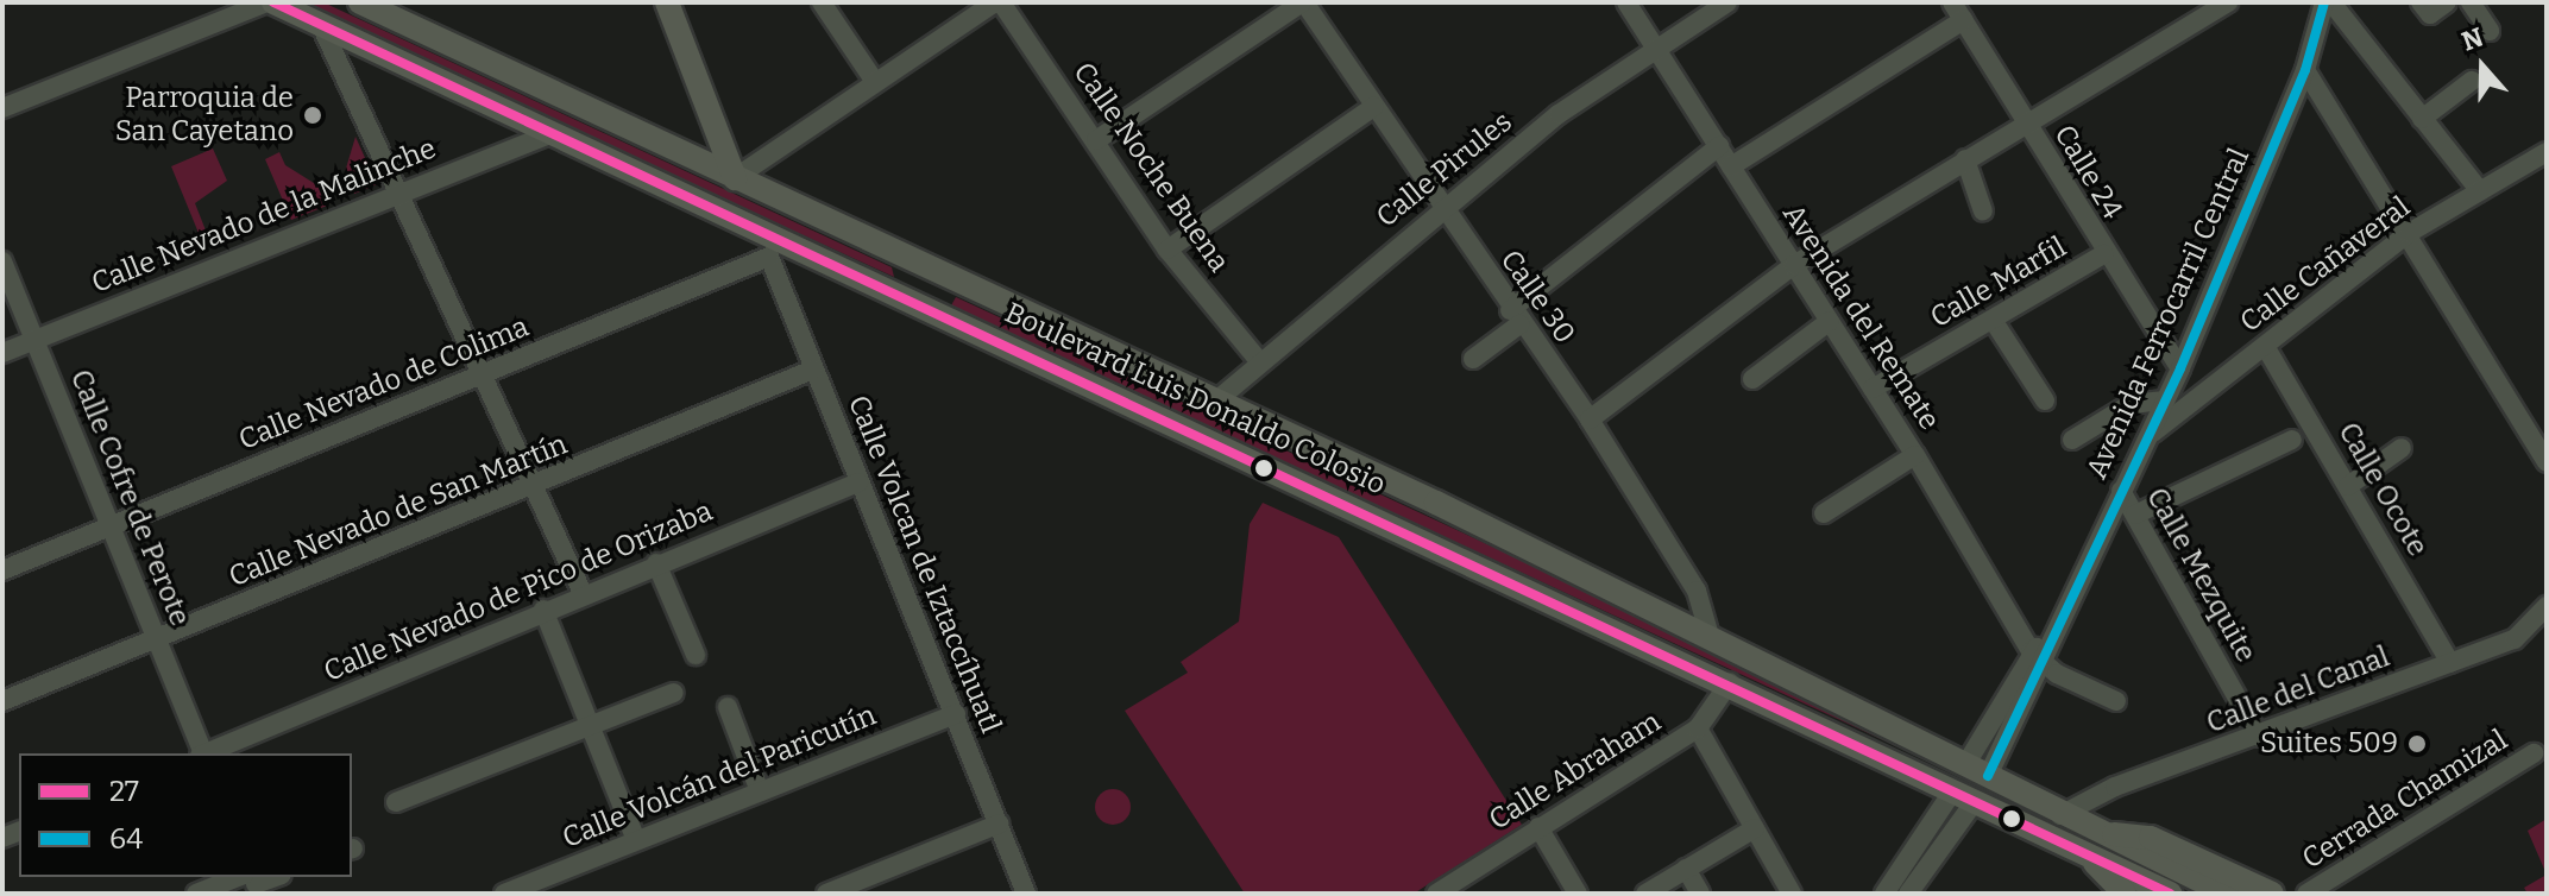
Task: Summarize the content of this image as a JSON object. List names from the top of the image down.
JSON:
{
  "streets": {
    "main road": ["Boulevard Luis Donaldo Colosio"],
    "street": [
      "Calle Noche Buena",
      "Calle Pirules",
      "Calle 24",
      "Calle Nevado de la Malinche",
      "Calle Cañaveral",
      "Calle Marfil",
      "Calle 30",
      "Avenida Ferrocarril Central",
      "Avenida del Remate",
      "Calle Nevado de Colima",
      "Calle Ocote",
      "Calle Cofre de Perote",
      "Calle Nevado de San Martín",
      "Calle Volcan de Iztaccíhuatl",
      "Calle Mezquite",
      "Calle Nevado de Pico de Orizaba",
      "Calle del Canal",
      "Calle Abraham",
      "Calle Volcán del Paricutín",
      "Cerrada Chamizal"
    ]
  },
  "crossings": [
    ["Calle Noche Buena", "Calle Pirules"],
    ["Calle Pirules", "Calle 30"],
    ["Calle Pirules", "Avenida del Remate"],
    ["Calle Pirules", "Boulevard Luis Donaldo Colosio"],
    ["Calle 24", "Calle Marfil"],
    ["Calle 24", "Avenida Ferrocarril Central"],
    ["Calle Nevado de la Malinche", "Boulevard Luis Donaldo Colosio"],
    ["Calle Nevado de la Malinche", "Calle Cofre de Perote"],
    ["Calle Cañaveral", "Avenida Ferrocarril Central"],
    ["Calle Cañaveral", "Calle Ocote"],
    ["Calle Marfil", "Avenida del Remate"],
    ["Calle 30", "Boulevard Luis Donaldo Colosio"],
    ["Avenida Ferrocarril Central", "Avenida del Remate"],
    ["Avenida Ferrocarril Central", "Boulevard Luis Donaldo Colosio"],
    ["Avenida Ferrocarril Central", "Calle Mezquite"],
    ["Calle Nevado de Colima", "Boulevard Luis Donaldo Colosio"],
    ["Calle Nevado de Colima", "Calle Cofre de Perote"],
    ["Calle Nevado de Colima", "Calle Volcan de Iztaccíhuatl"],
    ["Boulevard Luis Donaldo Colosio", "Calle Volcan de Iztaccíhuatl"],
    ["Boulevard Luis Donaldo Colosio", "Calle del Canal"],
    ["Boulevard Luis Donaldo Colosio", "Calle Abraham"],
    ["Calle Ocote", "Calle del Canal"],
    ["Calle Cofre de Perote", "Calle Nevado de San Martín"],
    ["Calle Nevado de San Martín", "Calle Volcan de Iztaccíhuatl"],
    ["Calle Volcan de Iztaccíhuatl", "Calle Nevado de Pico de Orizaba"],
    ["Calle Volcan de Iztaccíhuatl", "Calle Volcán del Paricutín"],
    ["Calle Mezquite", "Calle del Canal"]
  ],
  "places": ["Parroquia de San Cayetano", "Suites 509"],
  "lines": ["transit line 27", "transit line 64"],
  "legend": ["27", "64"],
  "north": "top"
}
